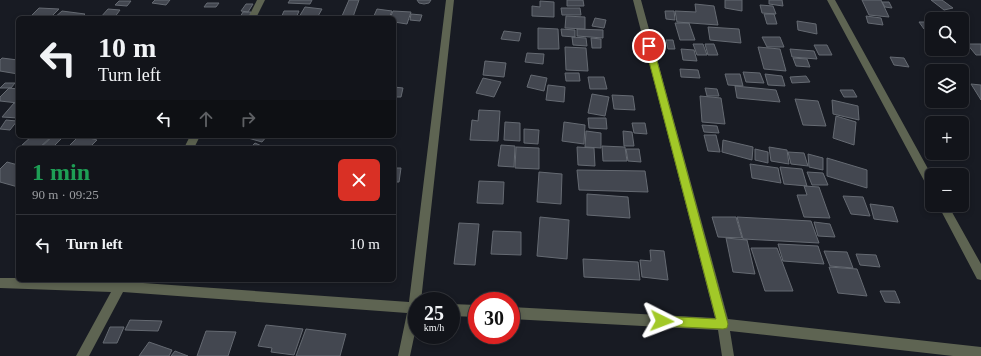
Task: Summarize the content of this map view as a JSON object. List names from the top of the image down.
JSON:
{
  "page": {
    "map_buttons": ["+", "−"],
    "turn": ["10 m", "Turn left"],
    "heading": ["1 min", "90 m · 09:25"],
    "list": [
      {
        "name": "Turn left",
        "value": "10 m"
      }
    ],
    "speed": "25 km/h",
    "limit": "30"
  }
}
